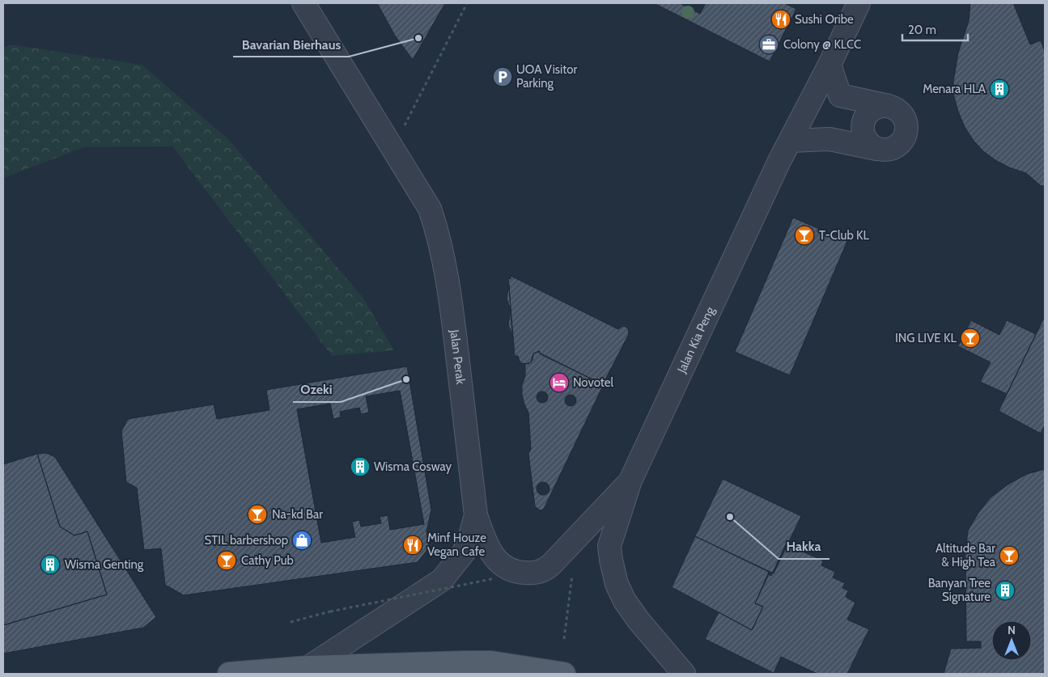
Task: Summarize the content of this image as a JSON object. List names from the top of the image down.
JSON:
{
  "streets": {
    "street": ["Jalan Kia Peng", "Jalan Perak"]
  },
  "places": {
    "restaurant": ["Sushi Oribe", "Minf Houze Vegan Cafe"],
    "other": ["Bavarian Bierhaus", "Ozeki", "Hakka"],
    "office": ["Colony @ KLCC"],
    "parking": ["UOA Visitor Parking"],
    "building": [
      "Menara HLA",
      "Wisma Cosway",
      "Wisma Genting",
      "Banyan Tree Signature"
    ],
    "bar": [
      "T-Club KL",
      "ING LIVE KL",
      "Na-kd Bar",
      "Altitude Bar & High Tea",
      "Cathy Pub"
    ],
    "hotel": ["Novotel"],
    "shop": ["STIL barbershop"]
  },
  "scale_bar": "20 m",
  "north": "top"
}
